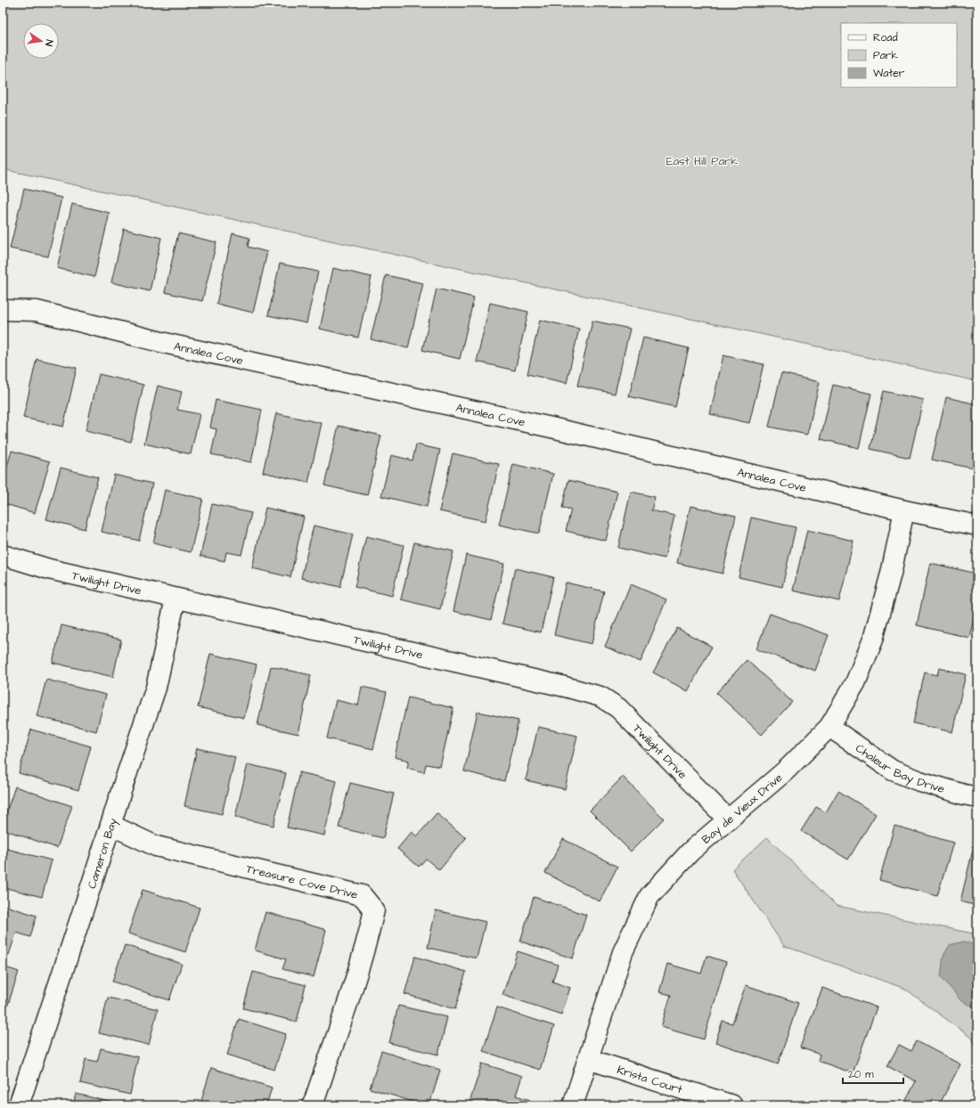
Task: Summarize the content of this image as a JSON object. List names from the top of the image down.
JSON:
{
  "streets": {
    "street": [
      "Annalea Cove",
      "Twilight Drive",
      "Chaleur Bay Drive",
      "Bay de Vieux Drive",
      "Cameron Bay",
      "Treasure Cove Drive",
      "Krista Court"
    ]
  },
  "crossings": [
    ["Annalea Cove", "Bay de Vieux Drive"],
    ["Twilight Drive", "Bay de Vieux Drive"],
    ["Twilight Drive", "Cameron Bay"],
    ["Chaleur Bay Drive", "Bay de Vieux Drive"],
    ["Bay de Vieux Drive", "Krista Court"],
    ["Cameron Bay", "Treasure Cove Drive"]
  ],
  "parks": ["East Hill Park"],
  "legend": ["Road", "Park", "Water"],
  "scale_bar": "20 m",
  "north": "right"
}
